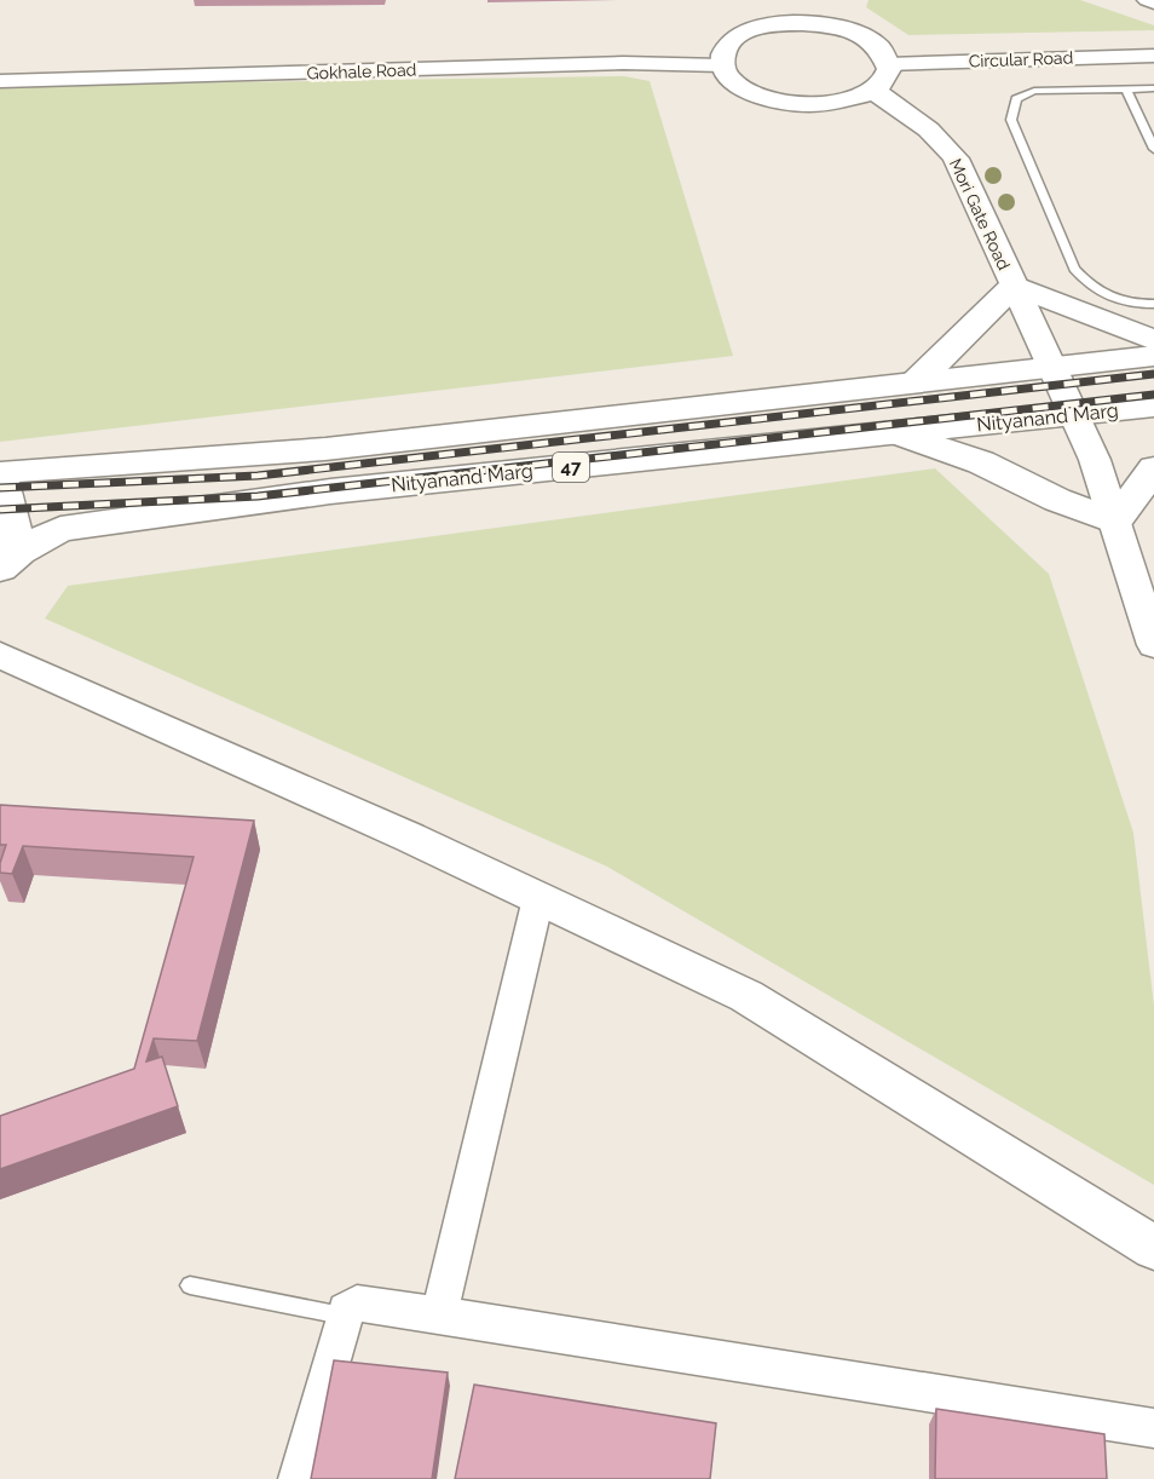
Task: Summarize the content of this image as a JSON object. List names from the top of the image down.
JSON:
{
  "streets": {
    "main road": ["Nityanand Marg", "47"],
    "street": ["Circular Road", "Gokhale Road", "Mori Gate Road"]
  },
  "crossings": [
    ["Mori Gate Road", "Nityanand Marg"],
    ["Mori Gate Road", "47"]
  ]
}
